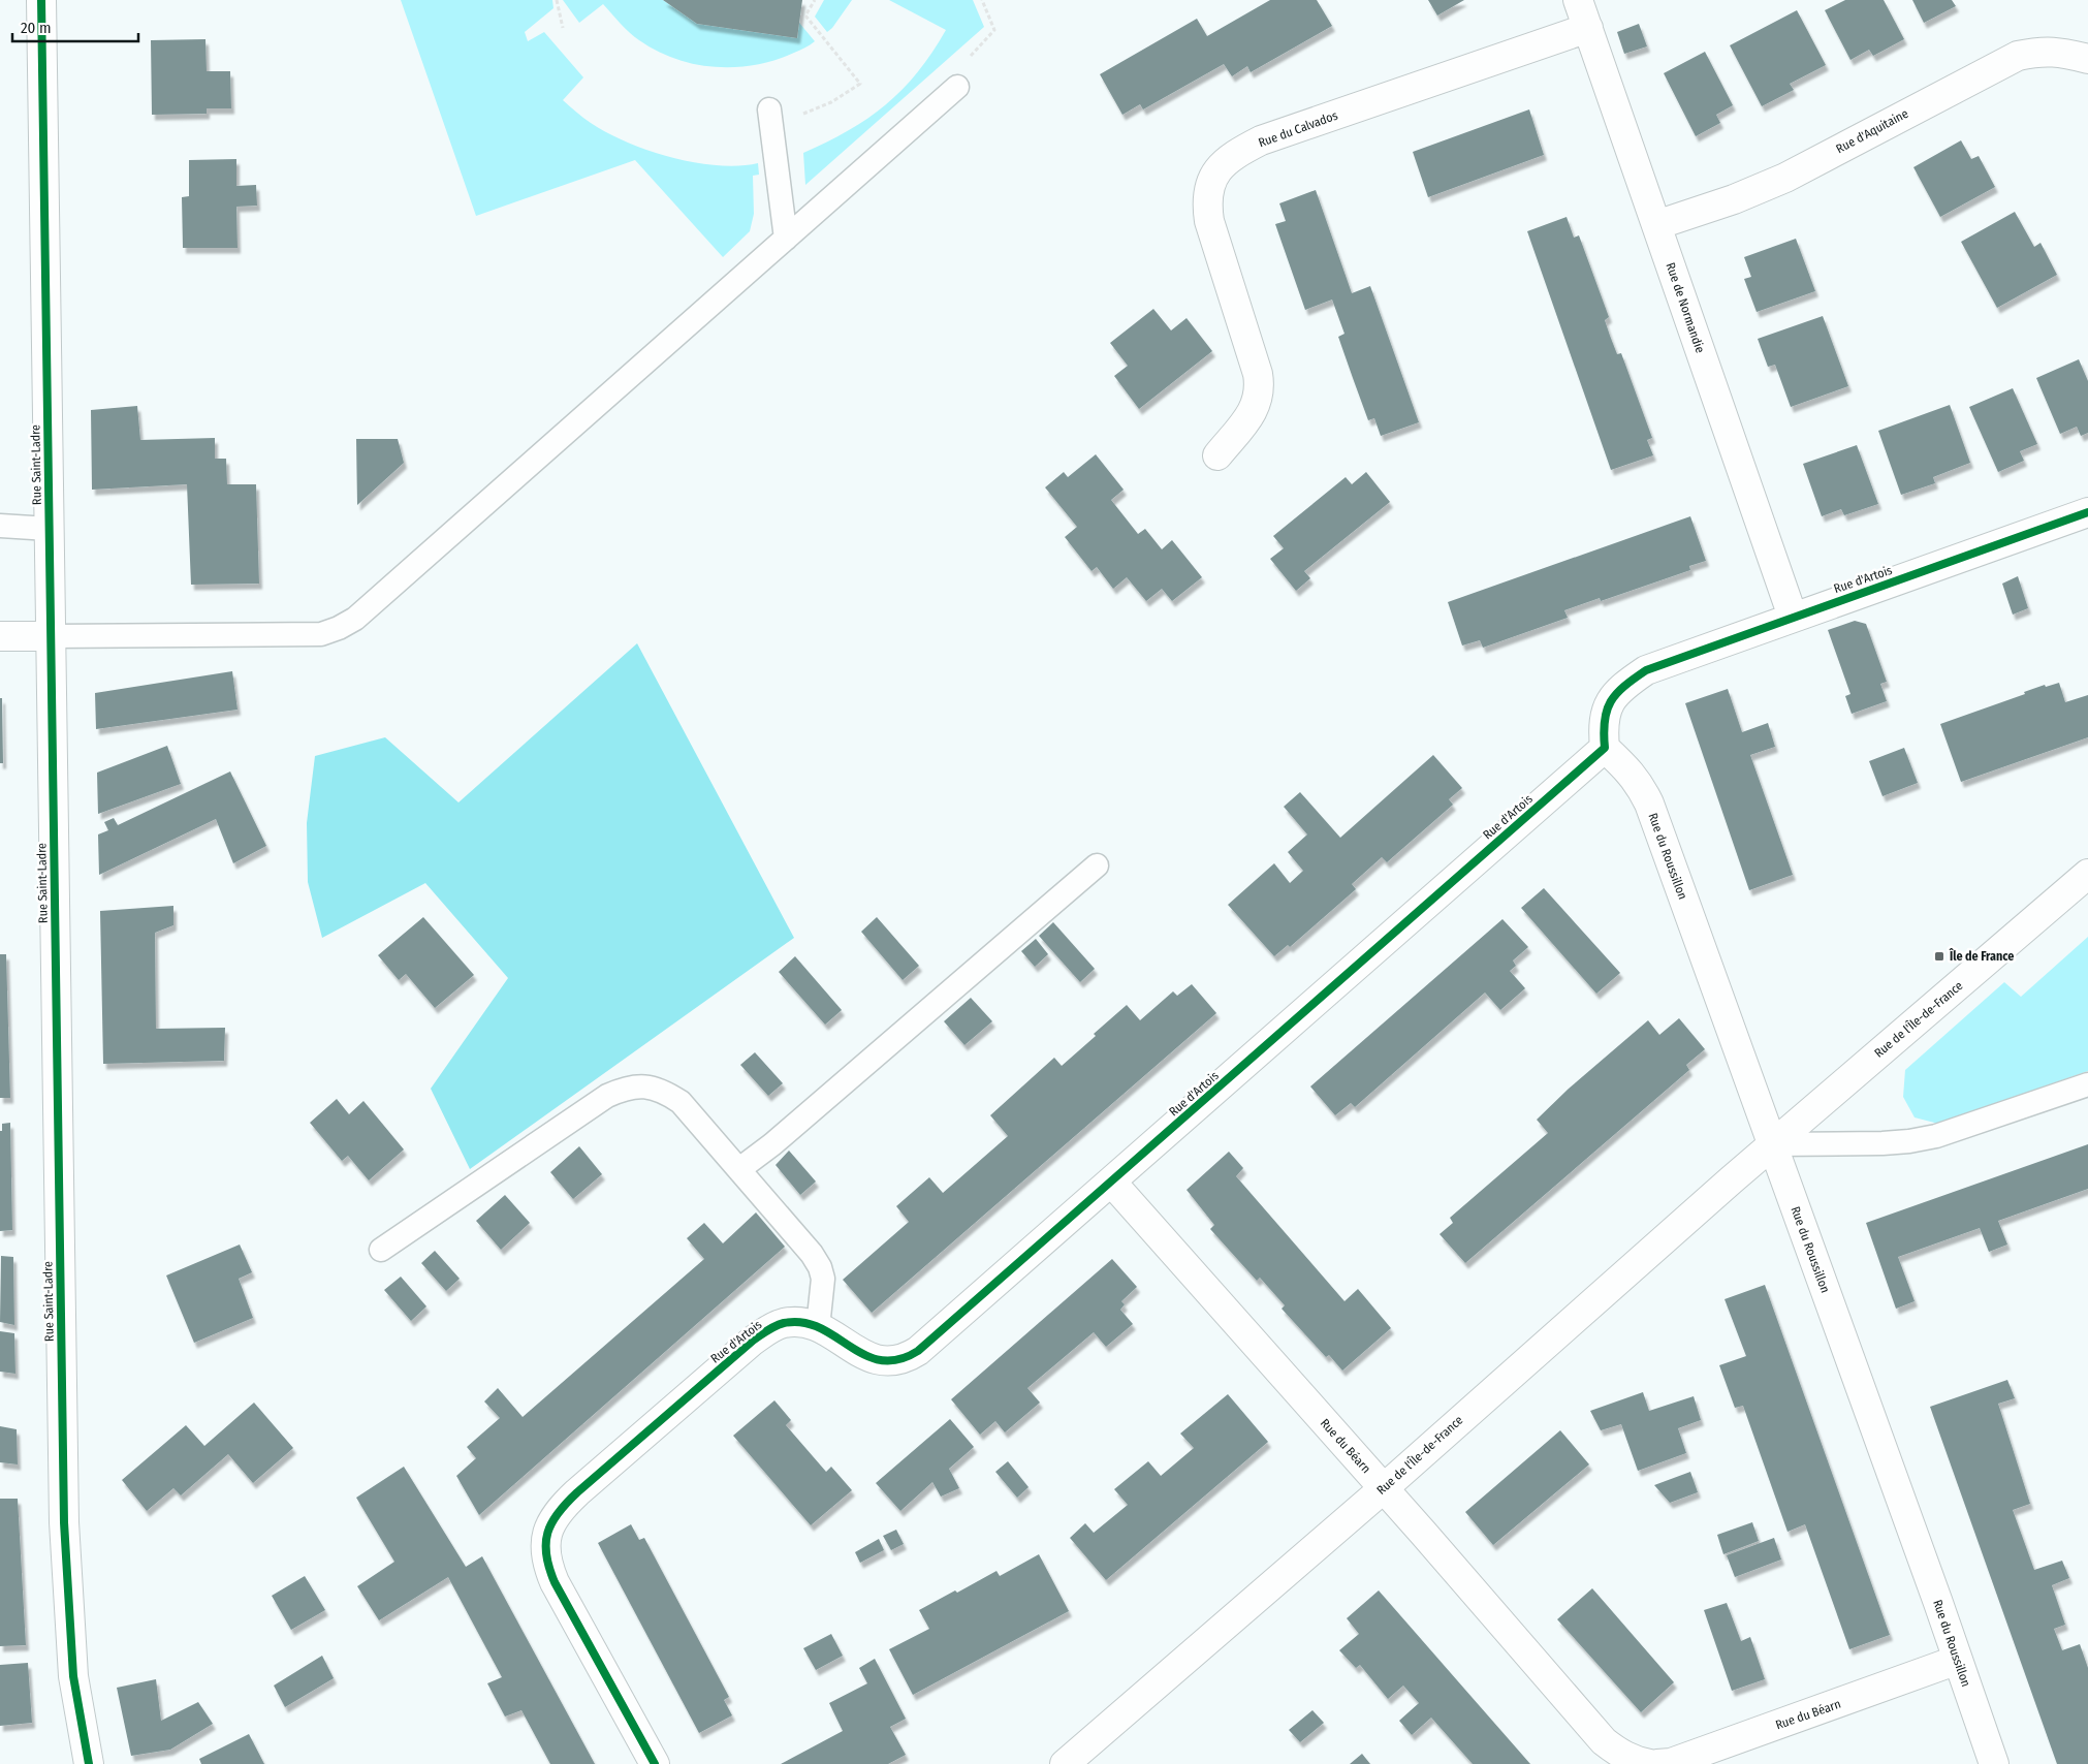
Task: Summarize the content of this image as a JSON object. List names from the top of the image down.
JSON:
{
  "streets": {
    "street": [
      "Rue du Calvados",
      "Rue d'Aquitaine",
      "Rue de Normandie",
      "Rue Saint-Ladre",
      "Rue d'Artois",
      "Rue du Roussillon",
      "Rue de l'Île-de-France",
      "Rue du Béarn"
    ]
  },
  "crossings": [
    ["Rue du Calvados", "Rue de Normandie"],
    ["Rue d'Aquitaine", "Rue de Normandie"],
    ["Rue de Normandie", "Rue d'Artois"],
    ["Rue d'Artois", "Rue du Roussillon"],
    ["Rue d'Artois", "Rue du Béarn"],
    ["Rue du Roussillon", "Rue de l'Île-de-France"],
    ["Rue du Roussillon", "Rue du Béarn"],
    ["Rue de l'Île-de-France", "Rue du Béarn"]
  ],
  "places": {
    "transit": ["Île de France"]
  },
  "scale_bar": "20 m"
}
